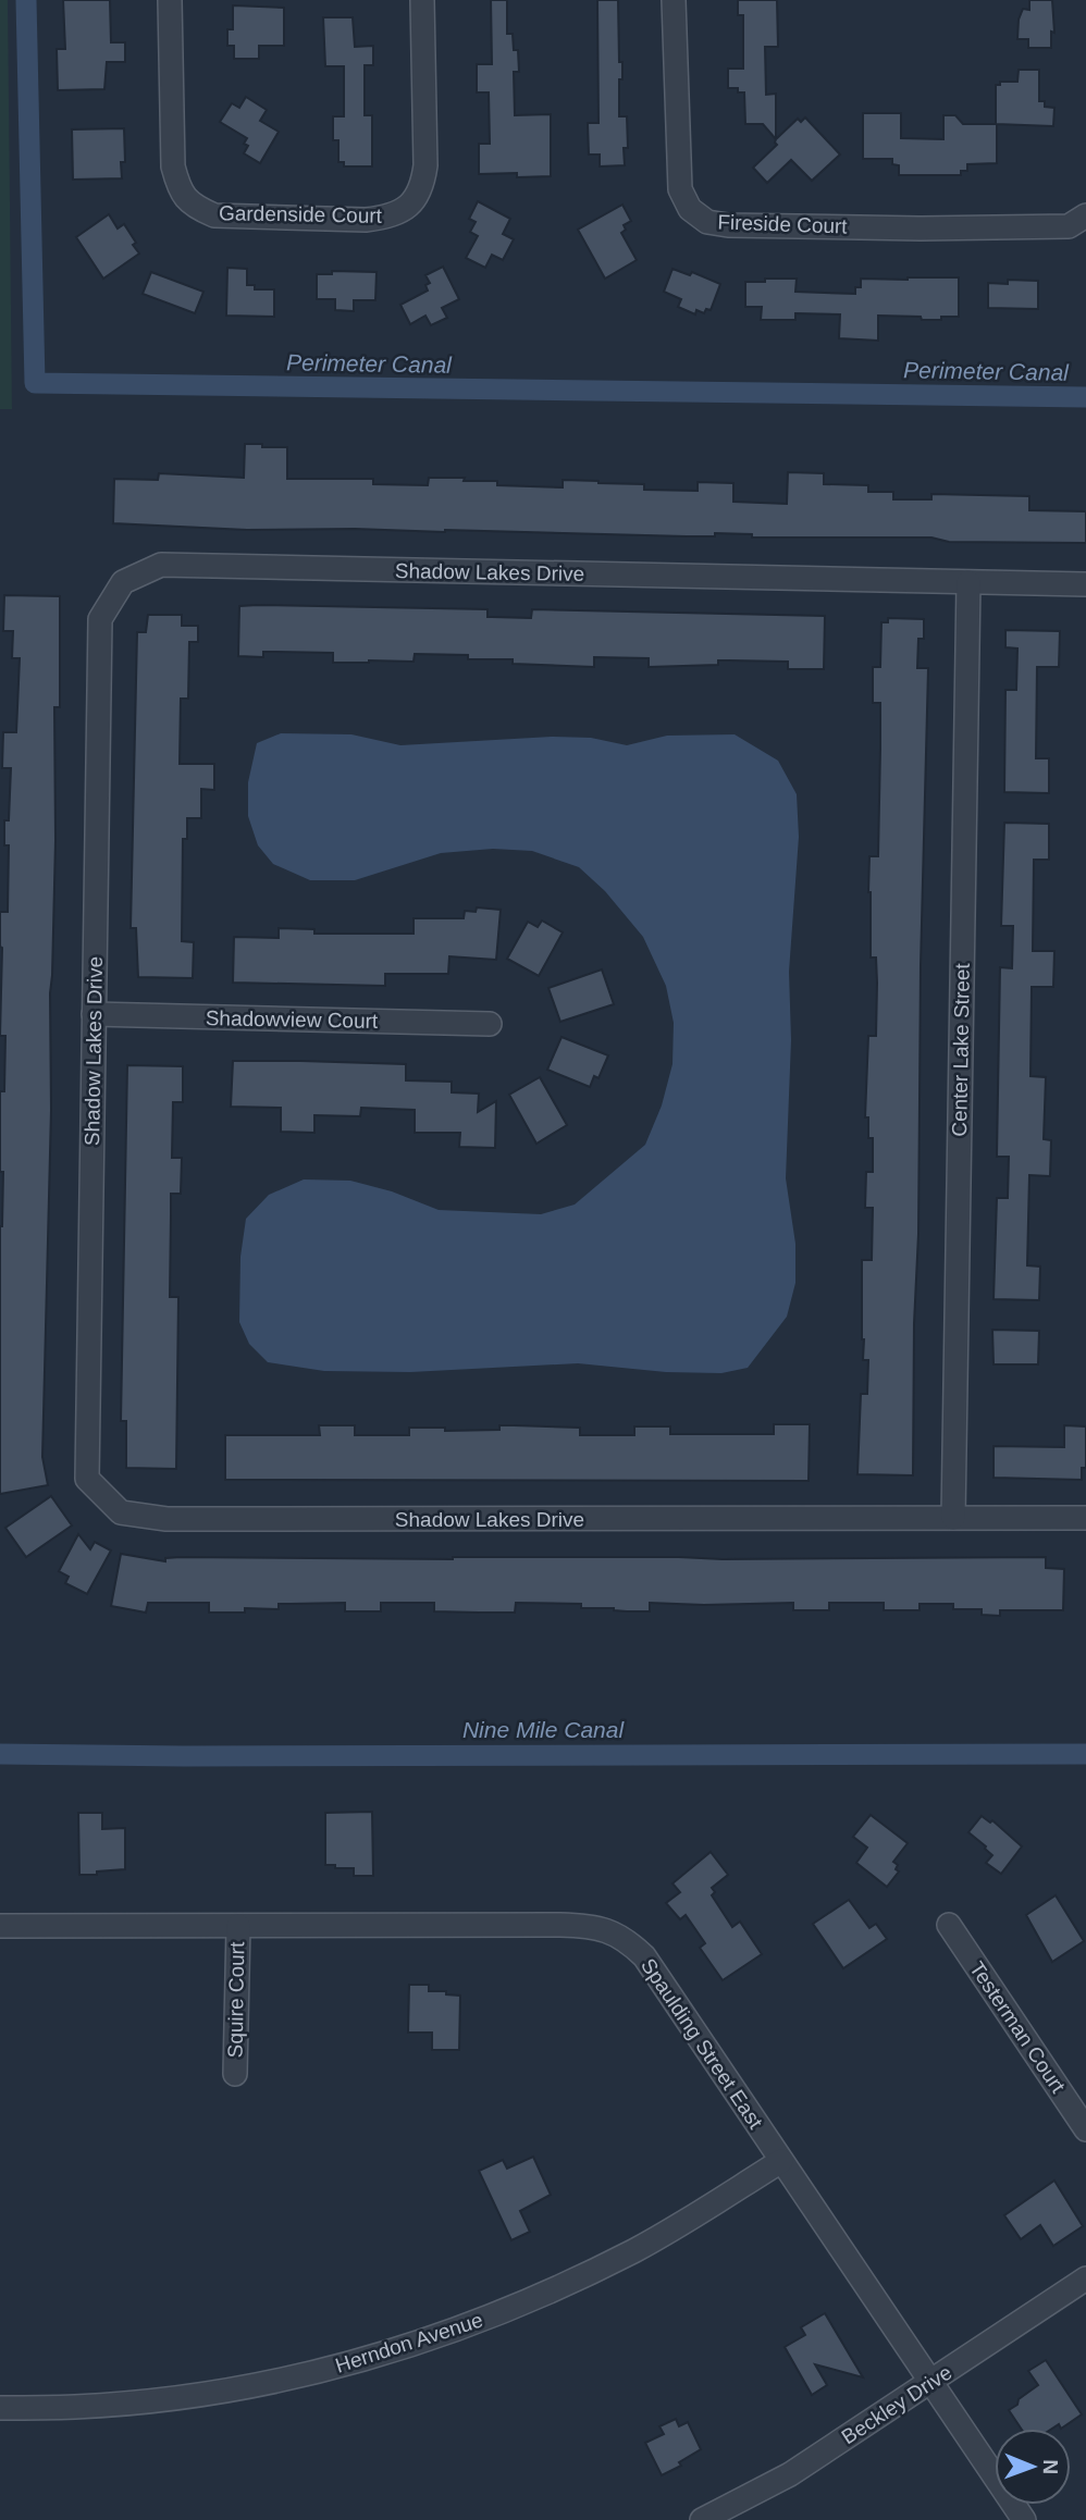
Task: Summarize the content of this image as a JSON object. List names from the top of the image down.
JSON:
{
  "streets": {
    "street": [
      "Gardenside Court",
      "Fireside Court",
      "Shadow Lakes Drive",
      "Shadowview Court",
      "Center Lake Street",
      "Squire Court",
      "Testerman Court",
      "Spaulding Street East",
      "Herndon Avenue",
      "Beckley Drive"
    ]
  },
  "crossings": [
    ["Shadow Lakes Drive", "Shadowview Court"],
    ["Shadow Lakes Drive", "Center Lake Street"],
    ["Squire Court", "Spaulding Street East"],
    ["Spaulding Street East", "Herndon Avenue"],
    ["Spaulding Street East", "Beckley Drive"]
  ],
  "water": ["Perimeter Canal", "Nine Mile Canal"],
  "north": "right"
}
